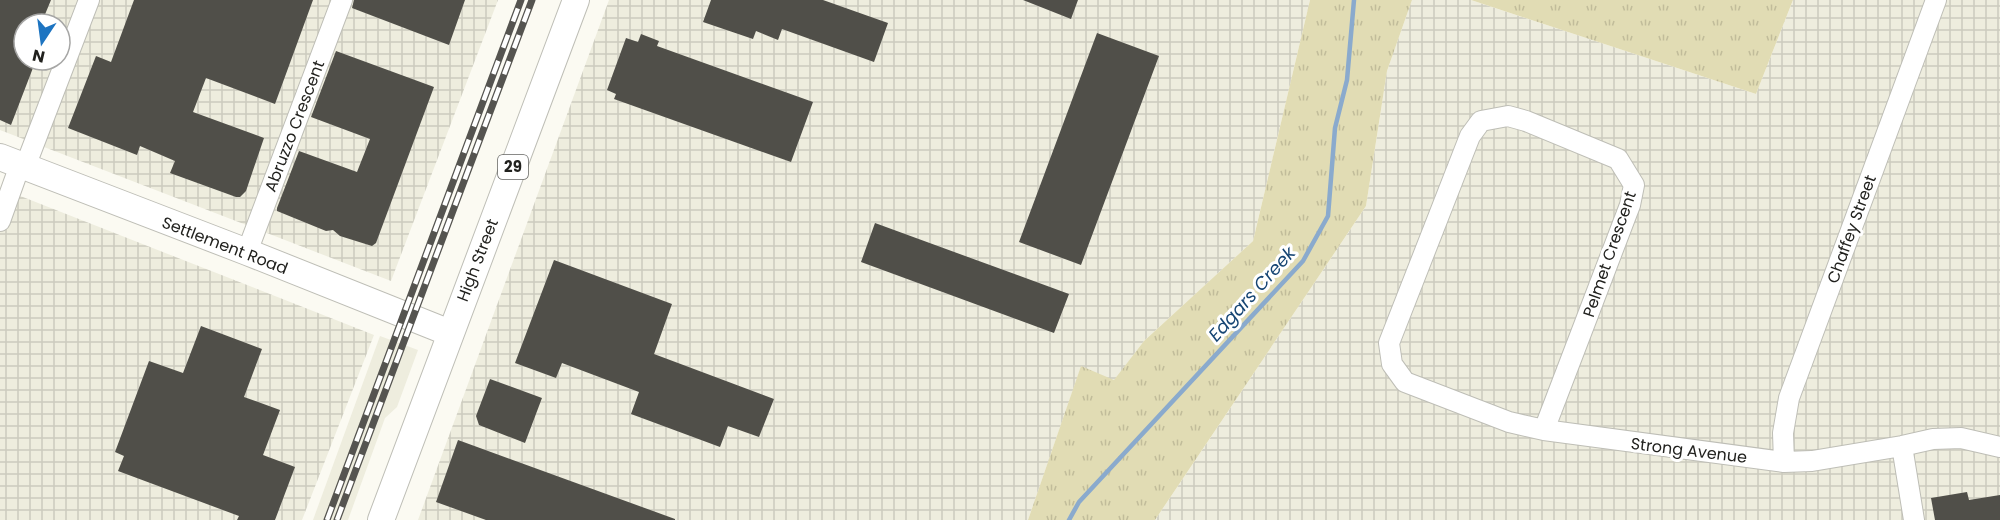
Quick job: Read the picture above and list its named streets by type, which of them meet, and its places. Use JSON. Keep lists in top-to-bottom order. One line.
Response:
{"streets":{"main road":["29","Settlement Road","High Street"],"street":["Abruzzo Crescent","Chaffey Street","Pelmet Crescent","Strong Avenue"]},"crossings":[["Abruzzo Crescent","Settlement Road"],["Chaffey Street","Strong Avenue"],["Settlement Road","High Street"],["Pelmet Crescent","Strong Avenue"]],"water":["Edgars Creek"],"north":"bottom"}
